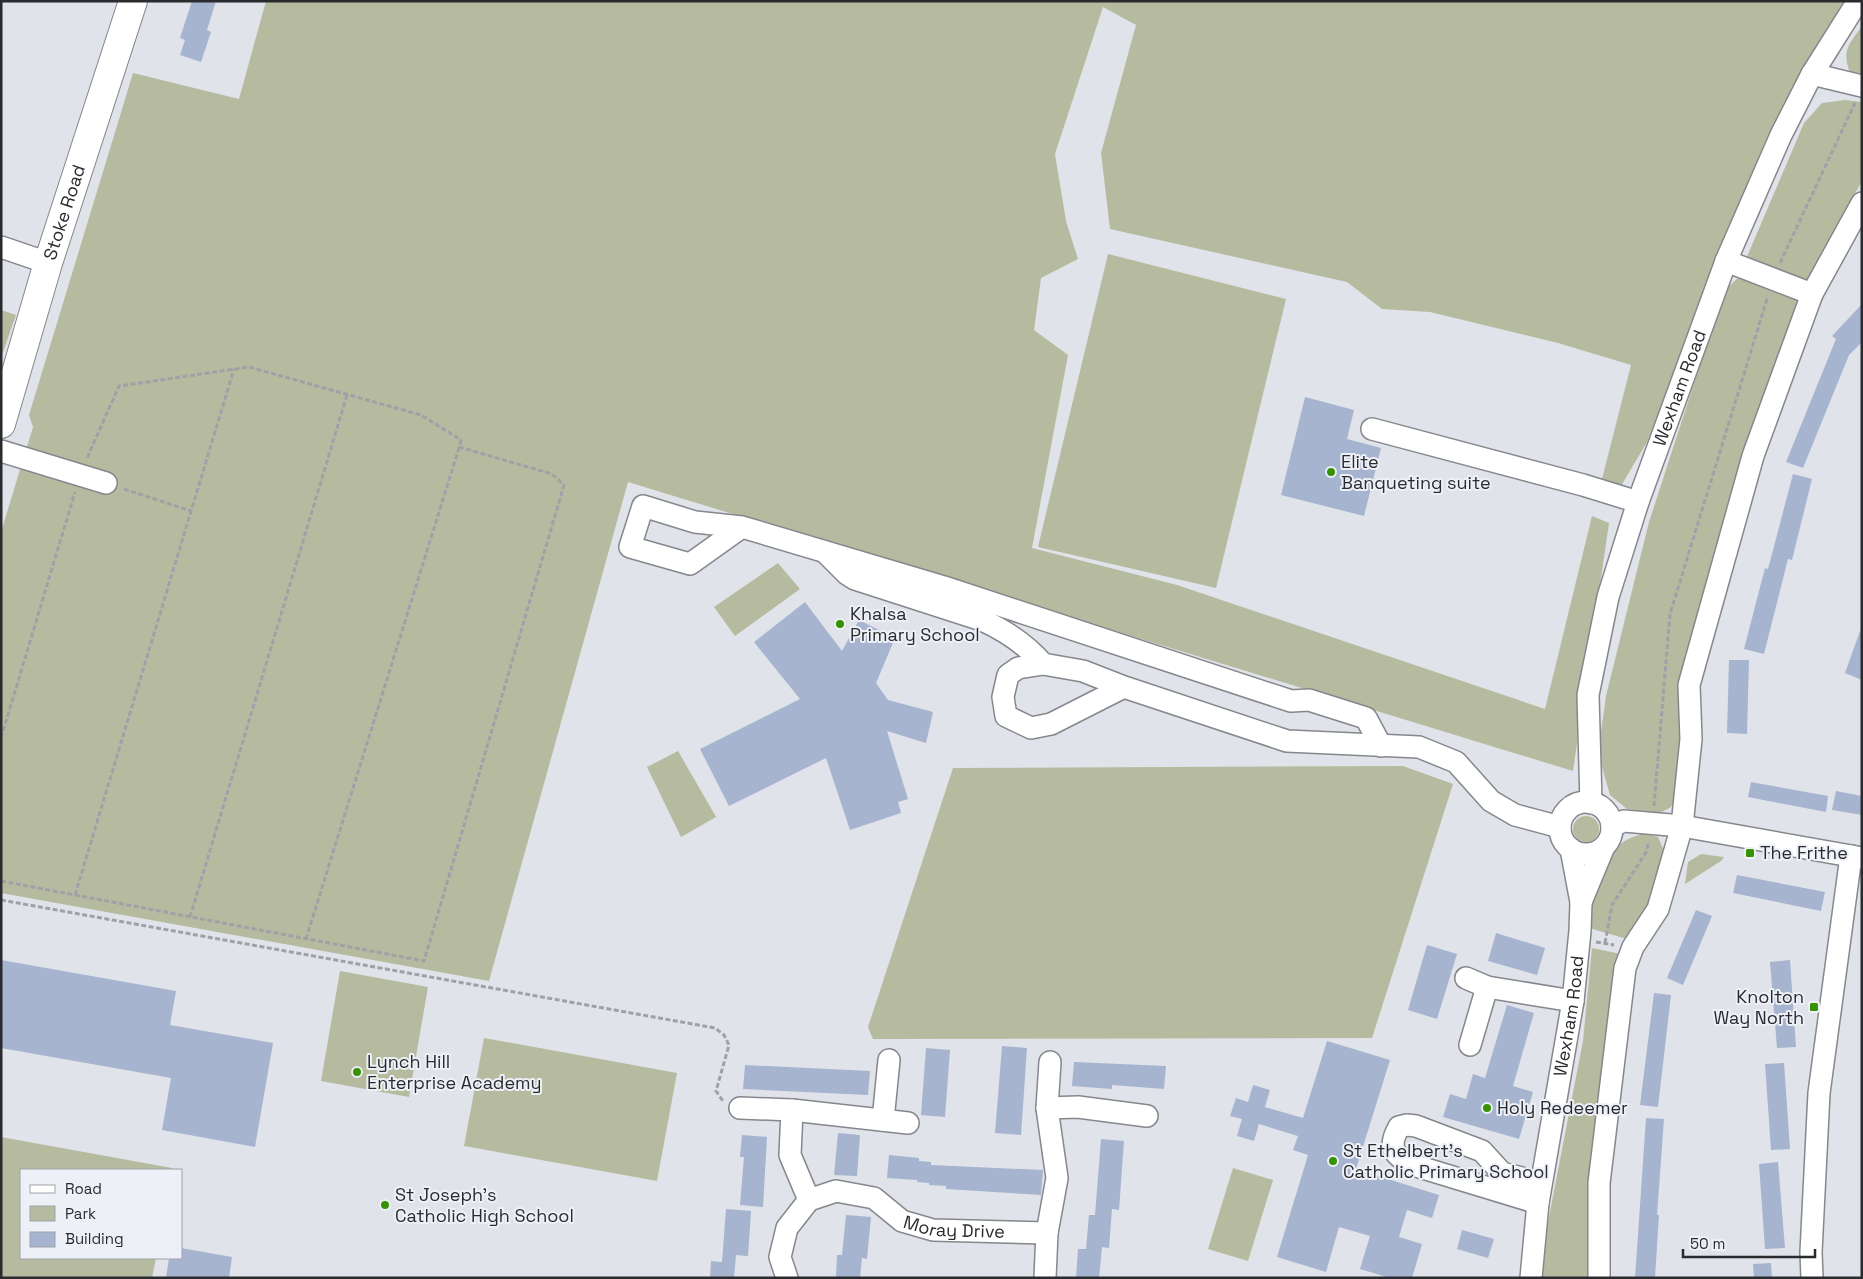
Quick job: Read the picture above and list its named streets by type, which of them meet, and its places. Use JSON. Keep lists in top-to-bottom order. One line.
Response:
{"streets":{"main road":["Stoke Road"],"street":["Wexham Road","Moray Drive"]},"places":{"other":["Elite Banqueting suite","Khalsa Primary School","Lynch Hill Enterprise Academy","Holy Redeemer","St Ethelbert's Catholic Primary School","St Joseph's Catholic High School"],"transit":["The Frithe","Knolton Way North"]},"legend":["Road","Park","Building"],"scale_bar":"50 m"}
